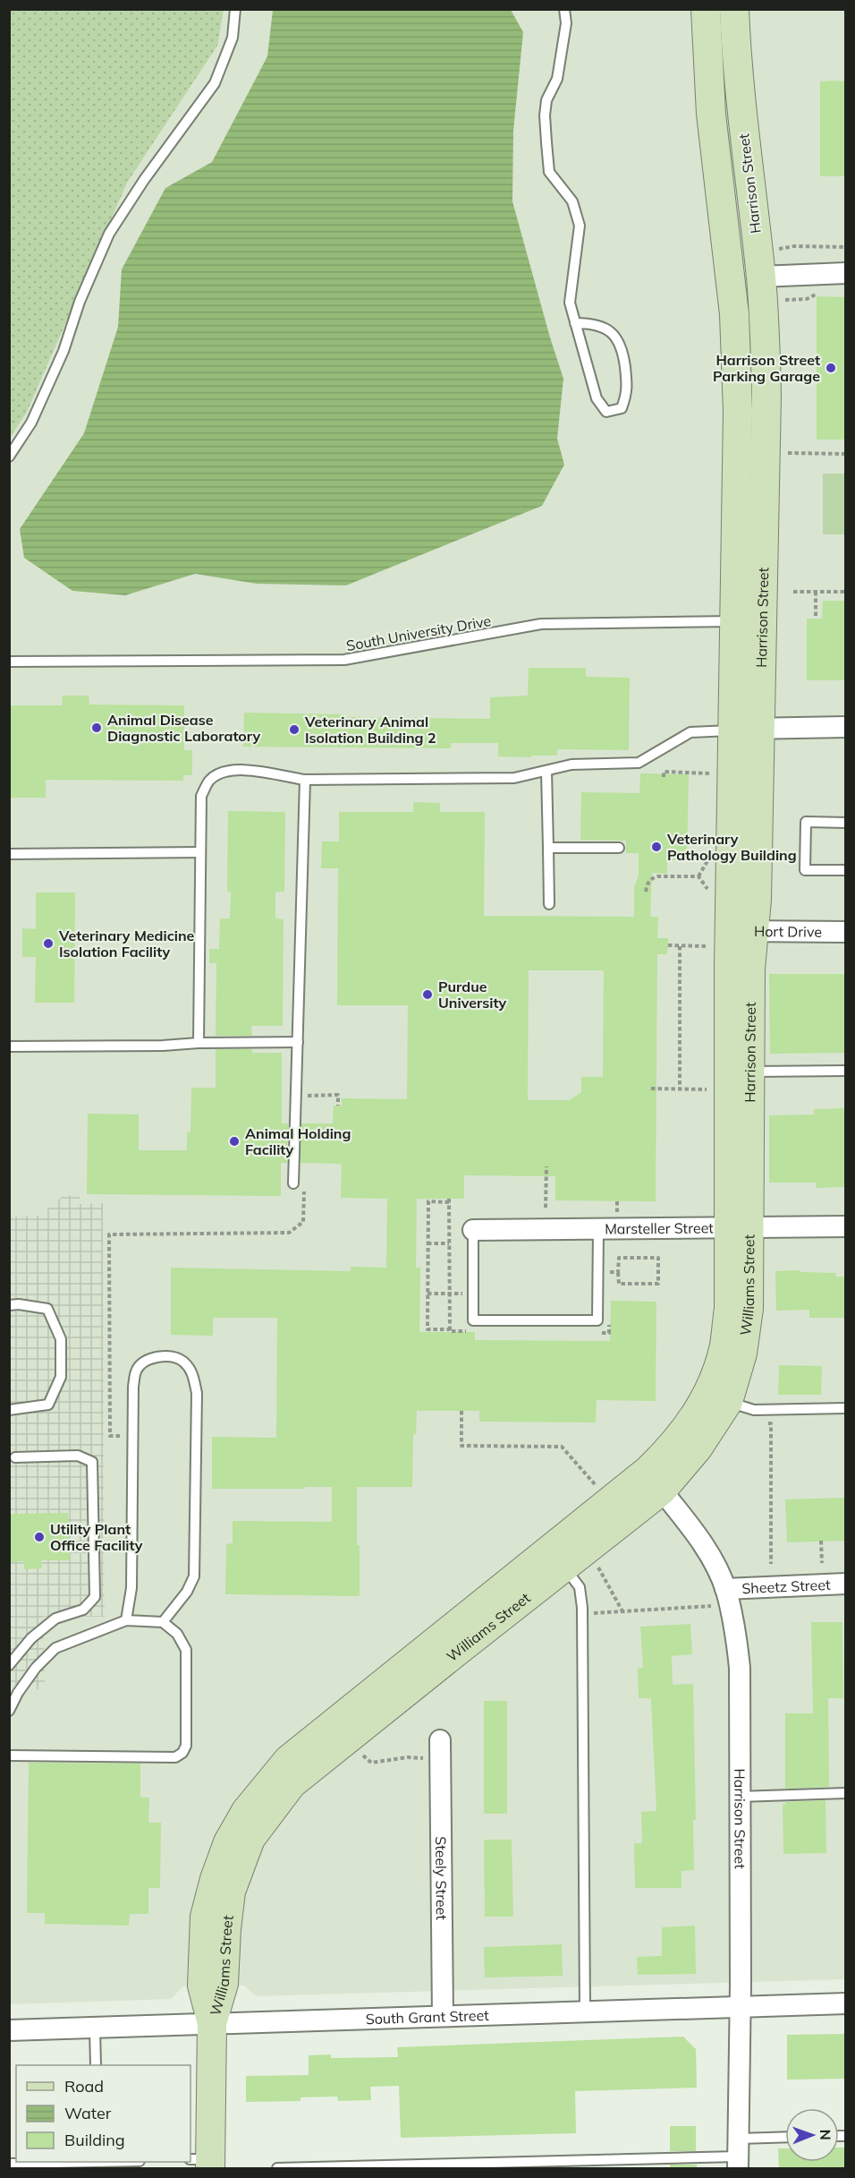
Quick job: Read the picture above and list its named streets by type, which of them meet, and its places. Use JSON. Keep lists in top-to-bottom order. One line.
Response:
{"streets":{"main road":["Harrison Street","Williams Street"],"street":["Hort Drive","Marsteller Street","Sheetz Street","Steely Street","South Grant Street"],"lane":["South University Drive"]},"crossings":[["Harrison Street","South University Drive"],["Harrison Street","Hort Drive"],["Harrison Street","Marsteller Street"],["Harrison Street","Williams Street"],["Harrison Street","Sheetz Street"],["Harrison Street","South Grant Street"],["Marsteller Street","Williams Street"],["Williams Street","South Grant Street"],["Steely Street","South Grant Street"]],"places":["Harrison Street Parking Garage","Animal Disease Diagnostic Laboratory","Veterinary Animal Isolation Building 2","Veterinary Pathology Building","Veterinary Medicine Isolation Facility","Purdue University","Animal Holding Facility","Utility Plant Office Facility"],"legend":["Road","Water","Building"],"north":"right"}
